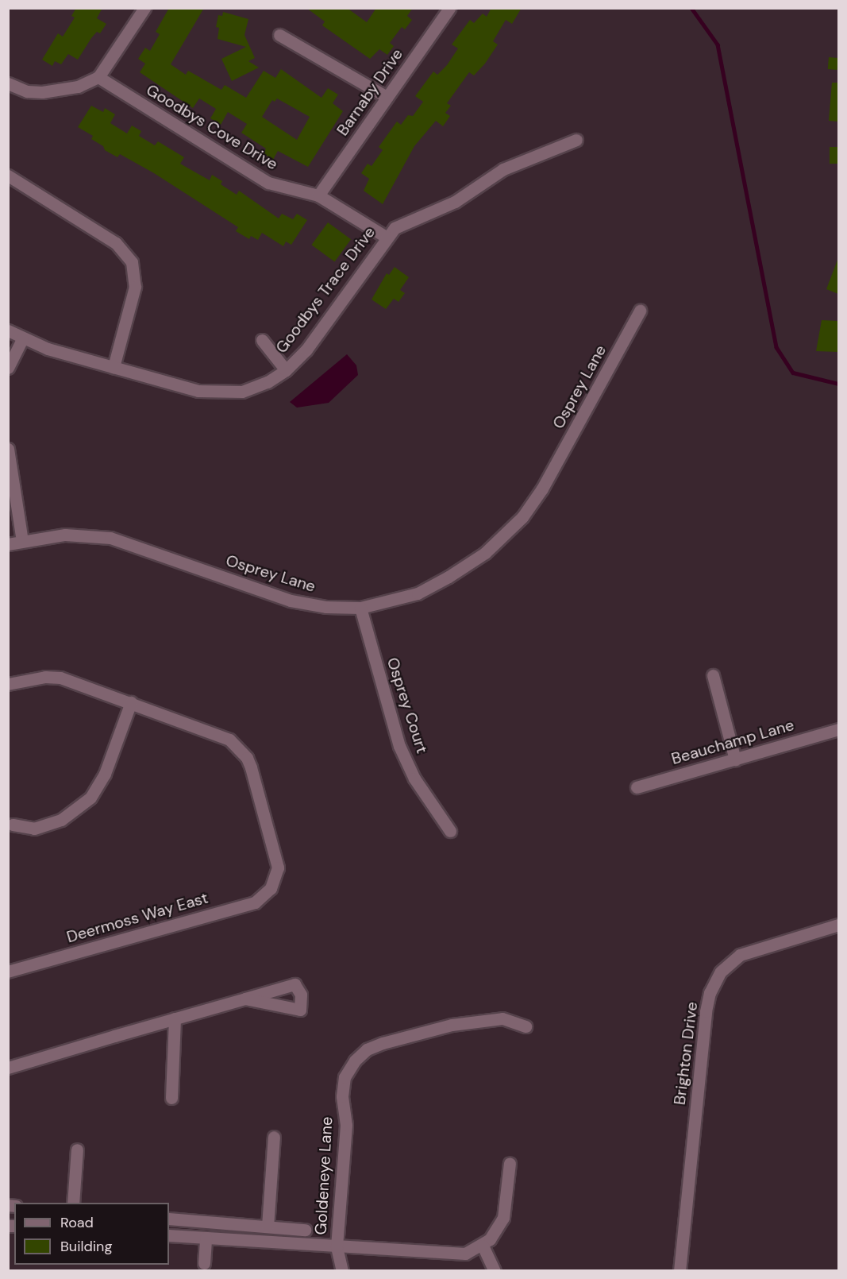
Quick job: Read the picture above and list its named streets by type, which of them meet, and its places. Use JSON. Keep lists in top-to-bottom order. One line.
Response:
{"streets":{"street":["Barnaby Drive","Goodbys Cove Drive","Goodbys Trace Drive","Osprey Lane","Osprey Court","Beauchamp Lane","Deermoss Way East","Brighton Drive","Goldeneye Lane"]},"crossings":[["Barnaby Drive","Goodbys Cove Drive"],["Goodbys Cove Drive","Goodbys Trace Drive"],["Osprey Lane","Osprey Court"]],"legend":["Road","Building"]}
